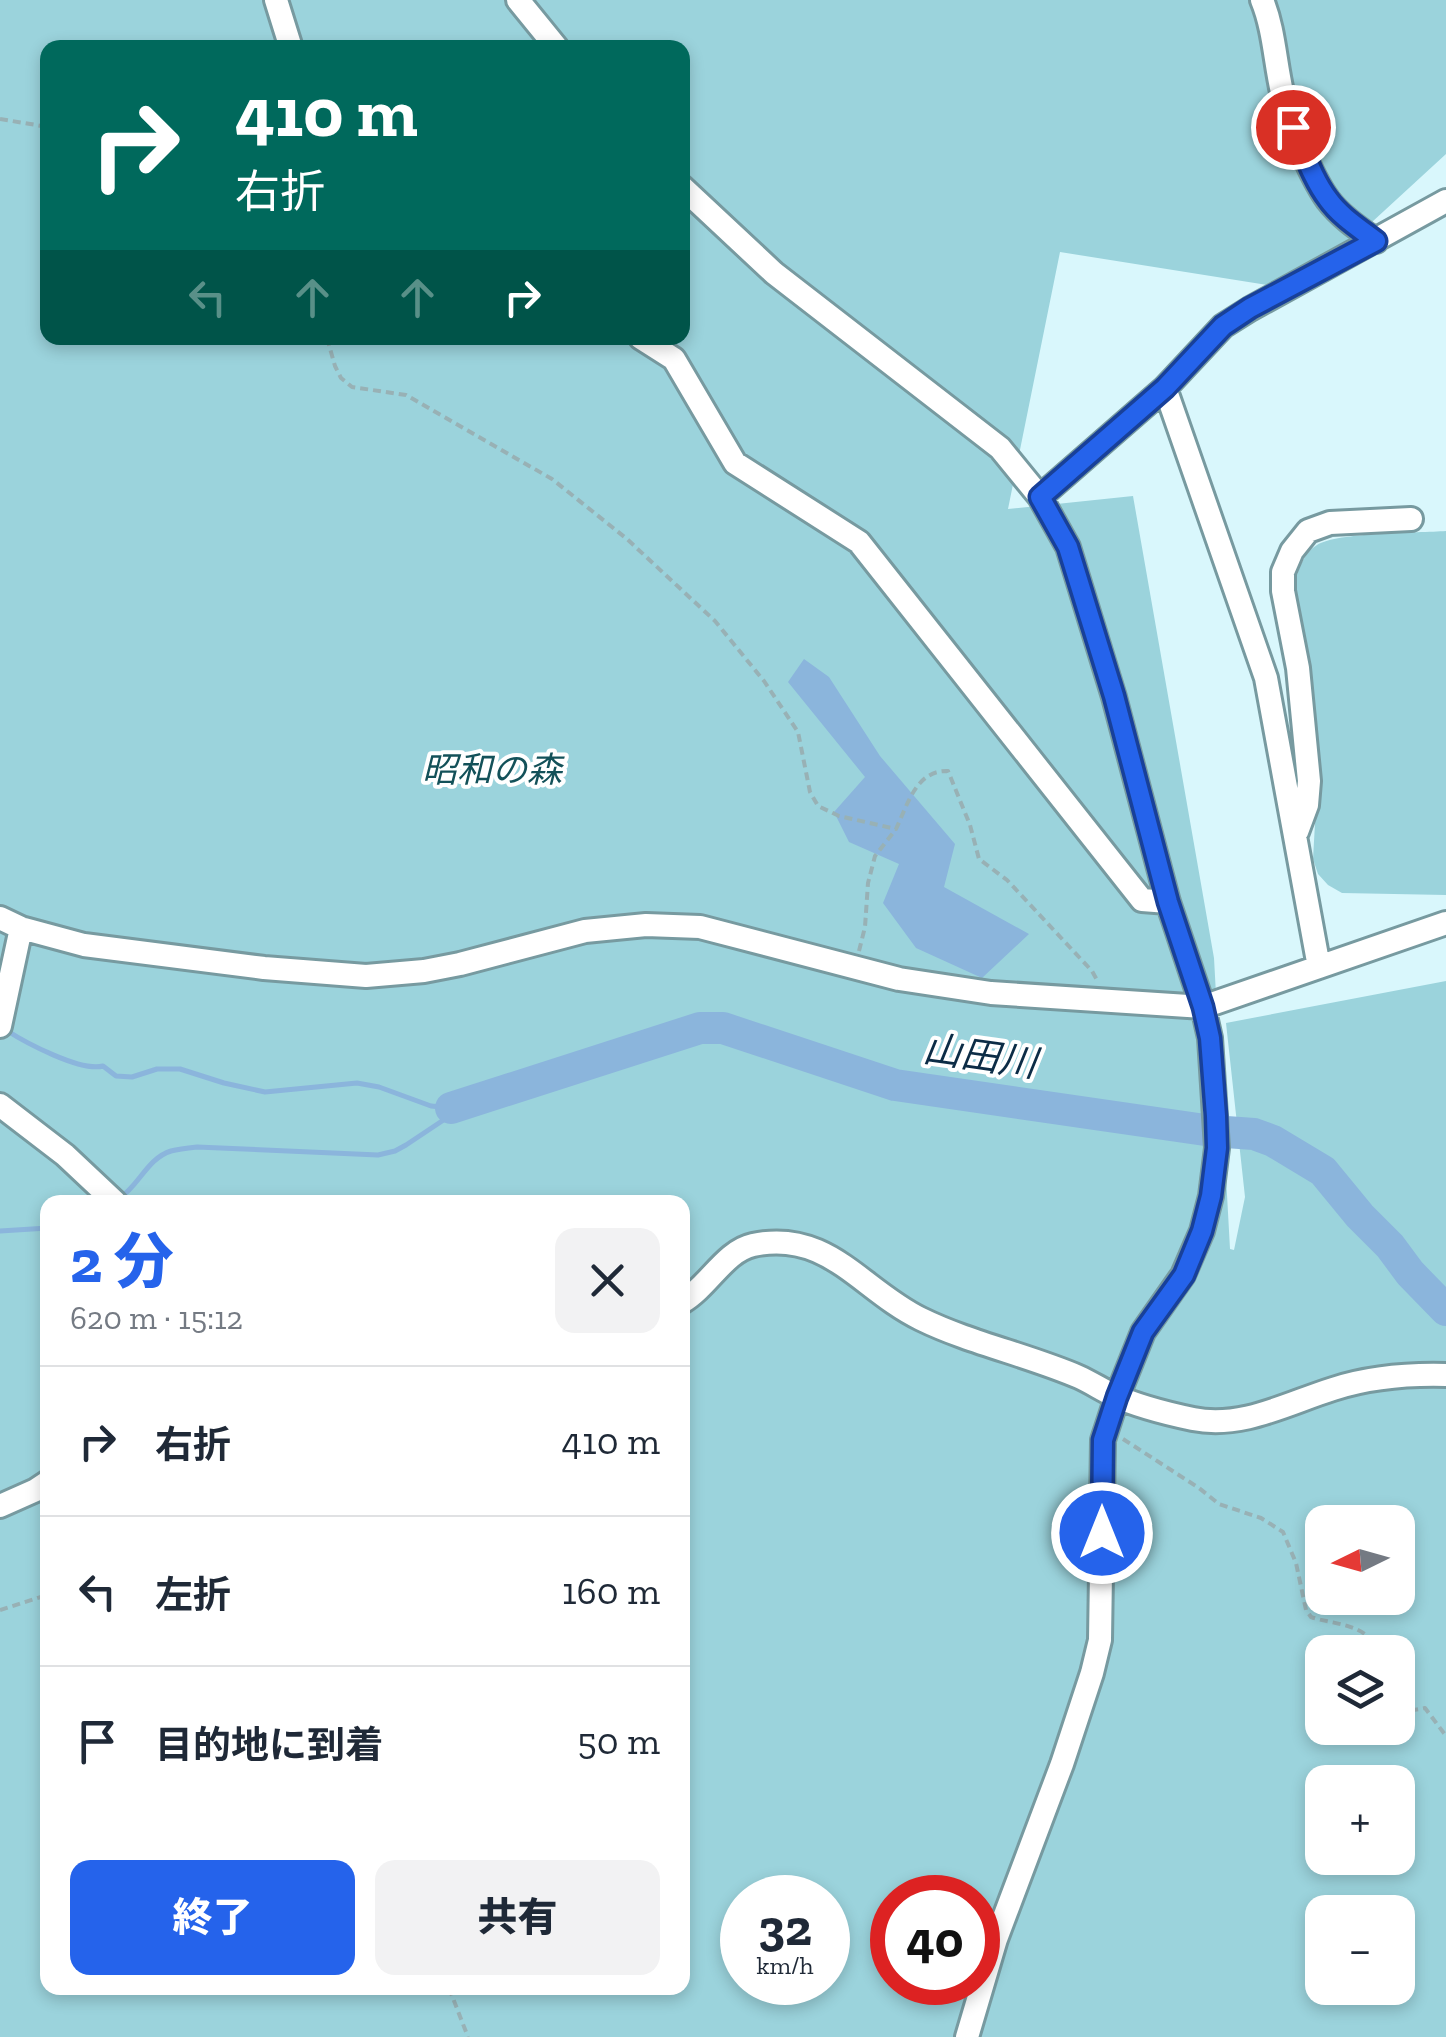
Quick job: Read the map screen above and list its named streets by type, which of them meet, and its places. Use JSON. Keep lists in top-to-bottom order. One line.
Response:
{"water":["山田川"],"parks":["昭和の森"],"north":"left","page":{"turn":["410 m","右折"],"heading":["2 分","620 m · 15:12"],"list":[{"name":"右折","value":"410 m"},{"name":"左折","value":"160 m"},{"name":"目的地に到着","value":"50 m"}],"map_buttons":["+","−"],"buttons":["終了","共有"],"speed":"32 km/h","limit":"40"}}
